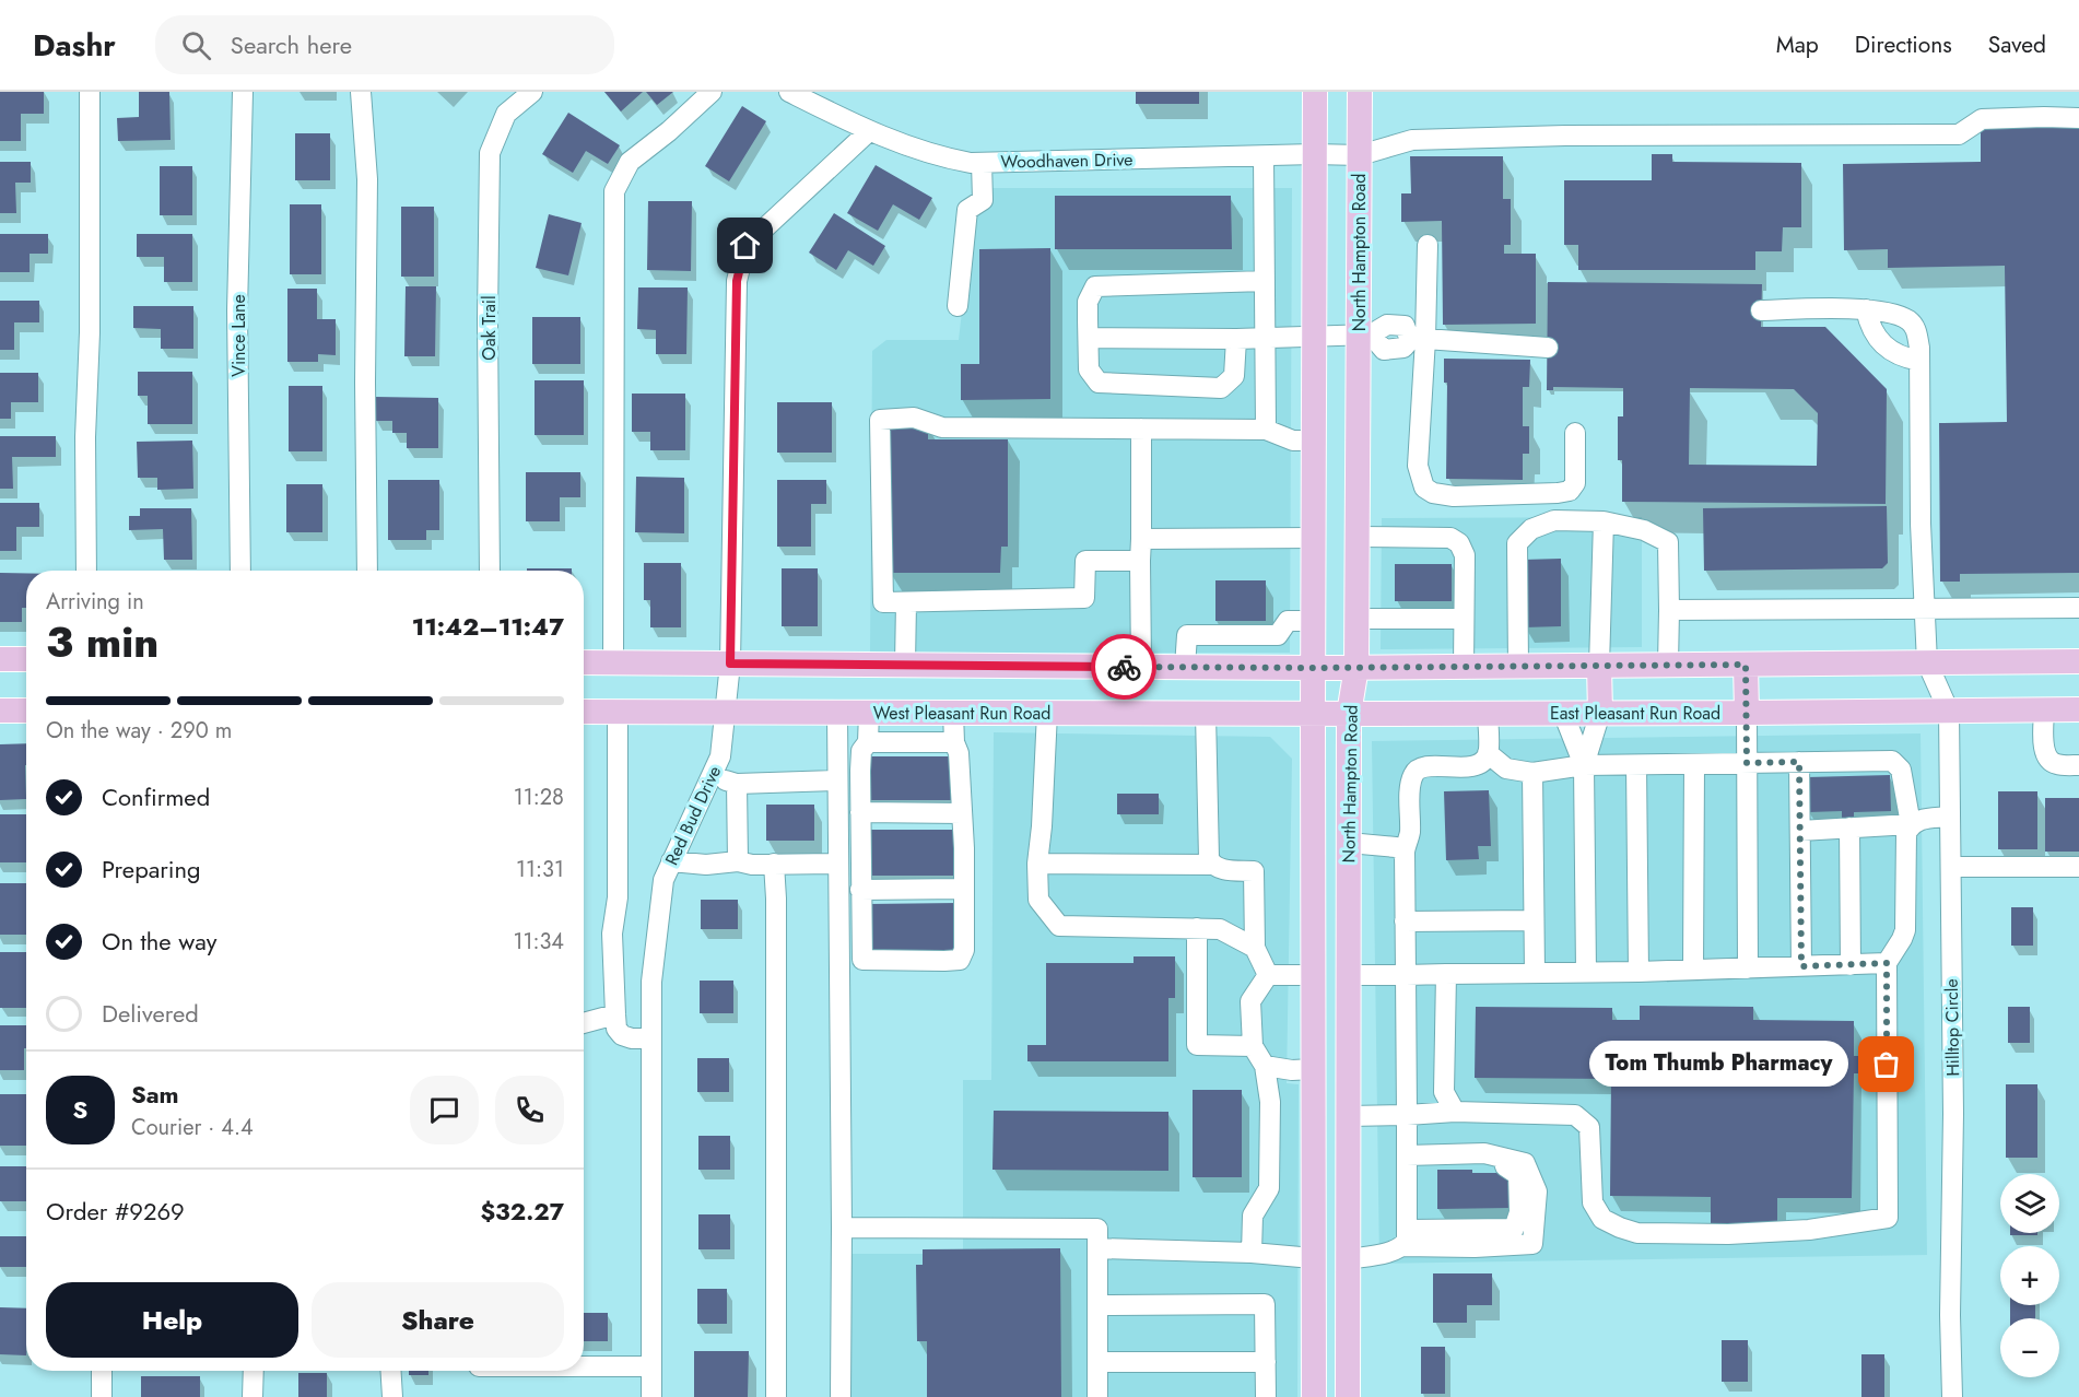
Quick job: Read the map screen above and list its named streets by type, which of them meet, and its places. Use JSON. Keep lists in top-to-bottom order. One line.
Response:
{"streets":{"main road":["North Hampton Road","West Pleasant Run Road","East Pleasant Run Road"],"street":["Woodhaven Drive","Oak Trail","Vince Lane","Red Bud Drive","Hilltop Circle"]},"crossings":[["Woodhaven Drive","North Hampton Road"],["Woodhaven Drive","Red Bud Drive"],["North Hampton Road","West Pleasant Run Road"],["North Hampton Road","East Pleasant Run Road"],["West Pleasant Run Road","East Pleasant Run Road"],["West Pleasant Run Road","Red Bud Drive"],["East Pleasant Run Road","Hilltop Circle"]],"places":["Tom Thumb Pharmacy"],"page":{"header":"Dashr","search":"Search here","nav":["Map","Directions","Saved"],"heading":["3 min","Arriving in","11:42–11:47"],"panel":["Sam","Courier · 4.4","Order #9269","$32.27"],"bar":"On the way · 290 m","list":[["Confirmed","11:28"],["Preparing","11:31"],["On the way","11:34"],"Delivered"],"bubble":"Tom Thumb Pharmacy","round":"S","map_buttons":["+","−"],"buttons":["Help","Share"]}}
